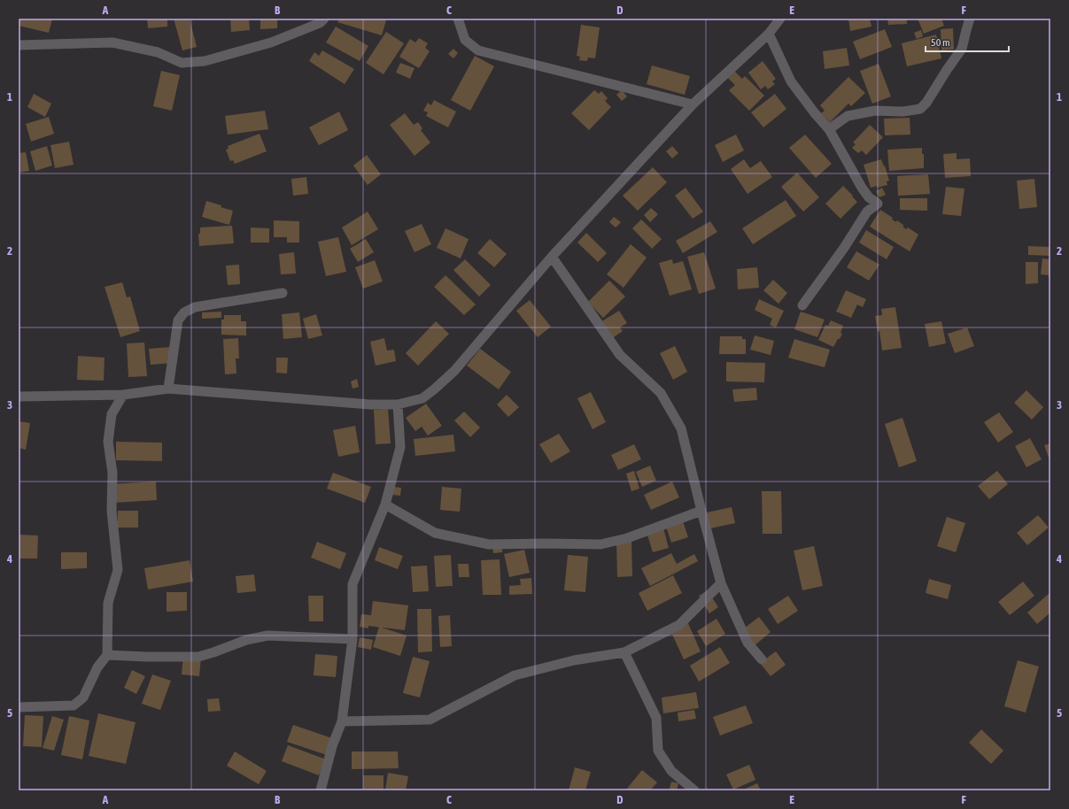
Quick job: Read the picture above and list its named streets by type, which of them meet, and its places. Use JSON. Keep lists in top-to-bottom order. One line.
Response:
{"scale_bar":"50 m","grid":{"columns":["A","B","C","D","E","F"],"rows":["1","2","3","4","5"]}}
